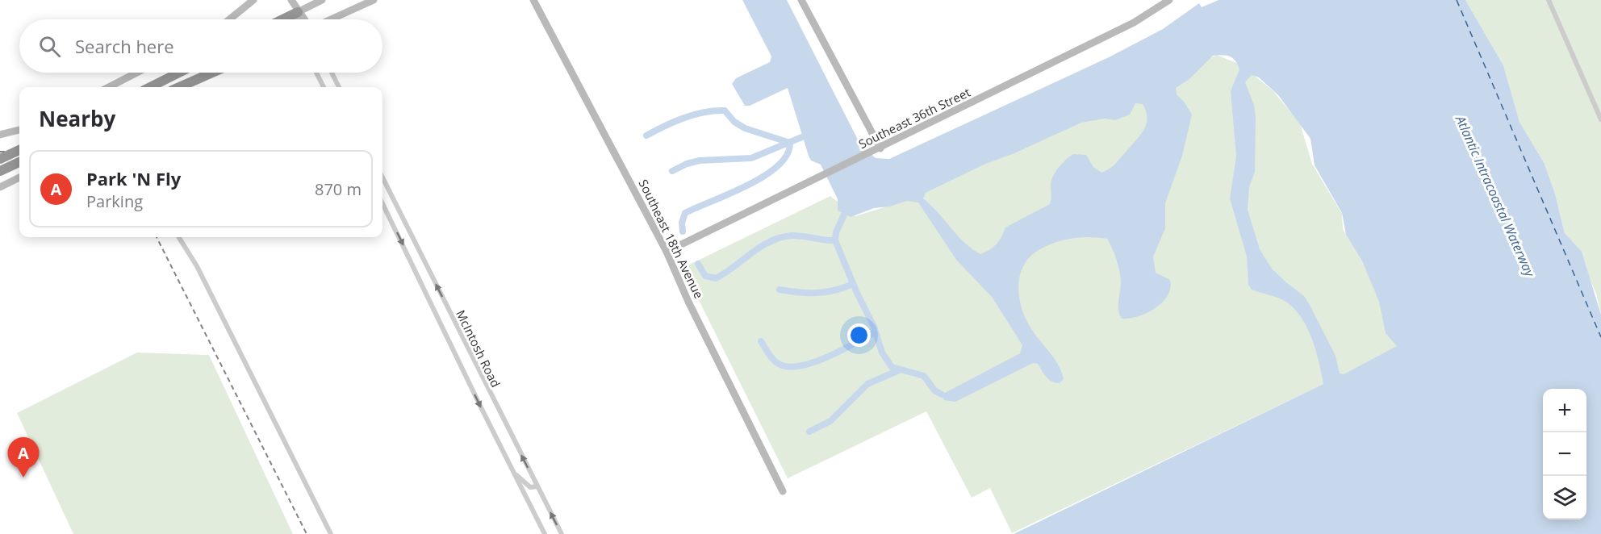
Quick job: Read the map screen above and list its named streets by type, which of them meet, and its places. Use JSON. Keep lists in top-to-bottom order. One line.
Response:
{"streets":{"street":["Southeast 36th Street","Southeast 18th Avenue","McIntosh Road"]},"crossings":[["Southeast 36th Street","Southeast 18th Avenue"]],"water":["Atlantic Intracoastal Waterway"],"page":{"search":"Search here","heading":"Nearby","list":[{"mark":"A","name":"Park 'N Fly","note":"Parking","value":"870 m"}],"map_buttons":["+","−"],"pins":"A"}}
